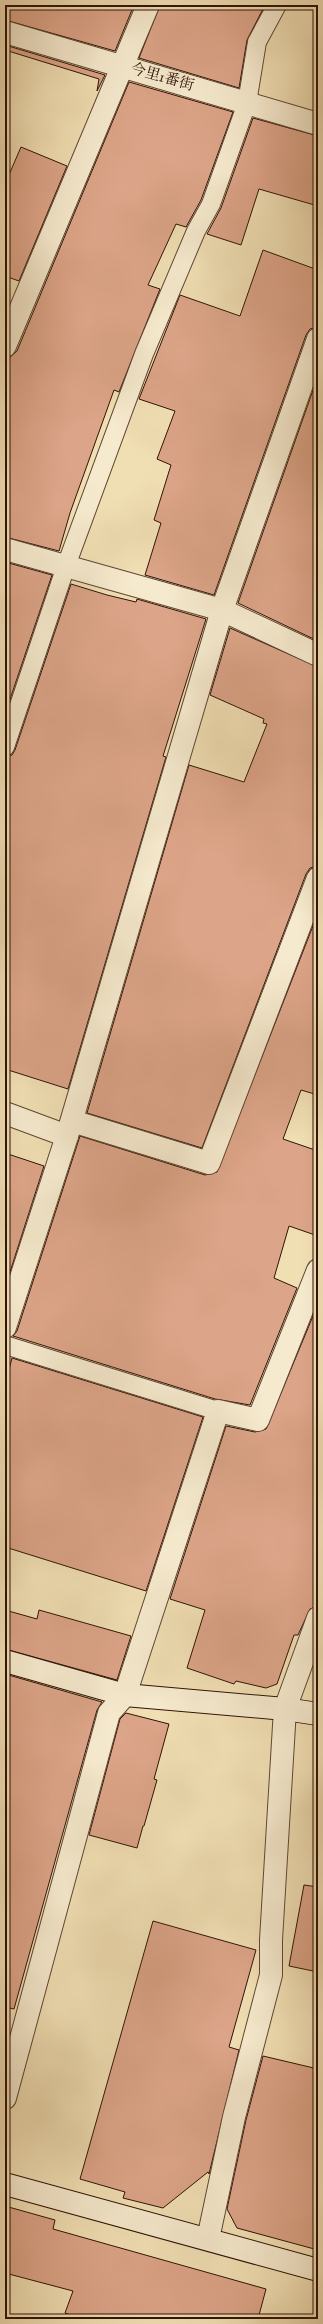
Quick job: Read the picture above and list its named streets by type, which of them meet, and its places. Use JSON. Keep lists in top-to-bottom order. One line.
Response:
{"streets":{"street":["今里1番街"]}}
